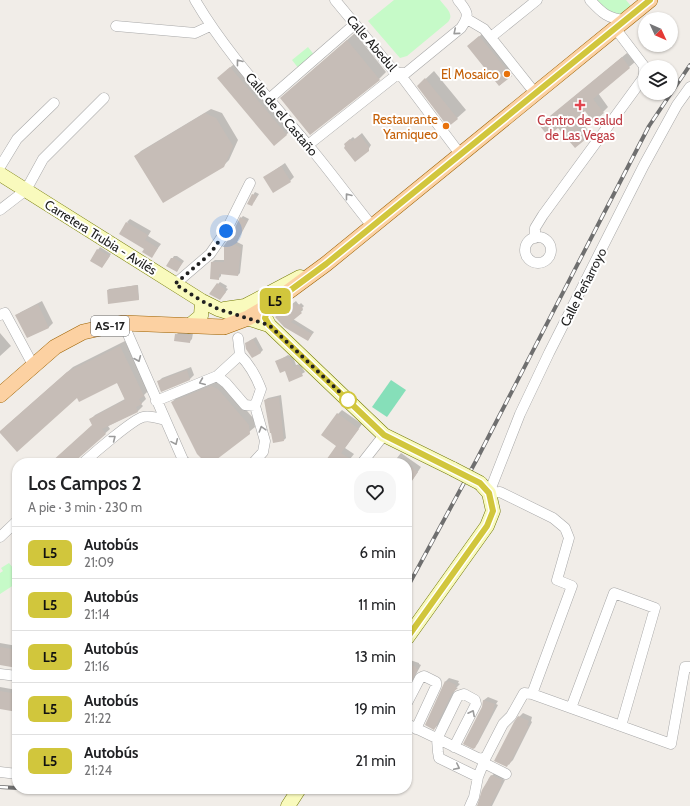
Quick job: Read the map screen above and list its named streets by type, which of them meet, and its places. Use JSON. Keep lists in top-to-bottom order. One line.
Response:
{"streets":{"main road":["AS-17"],"street":["Calle Abedul","Calle de el Castaño","Carretera Trubia - Avilés","Calle Peñarroyo"]},"crossings":[["Calle de el Castaño","AS-17"],["Carretera Trubia - Avilés","AS-17"]],"one_way":["Calle Abedul","Calle de el Castaño"],"places":{"other":["El Mosaico","Restaurante Yamiqueo"],"health":["Centro de salud de Las Vegas"]},"lines":["bus line L5"],"north":"bottom right","page":{"on_map":"L5","heading":["Los Campos 2","A pie · 3 min · 230 m"],"list":[{"mark":"L5","name":"Autobús","note":"21:09","value":"6 min"},{"mark":"L5","name":"Autobús","note":"21:14","value":"11 min"},{"mark":"L5","name":"Autobús","note":"21:16","value":"13 min"},{"mark":"L5","name":"Autobús","note":"21:22","value":"19 min"},{"mark":"L5","name":"Autobús","note":"21:24","value":"21 min"}]}}
